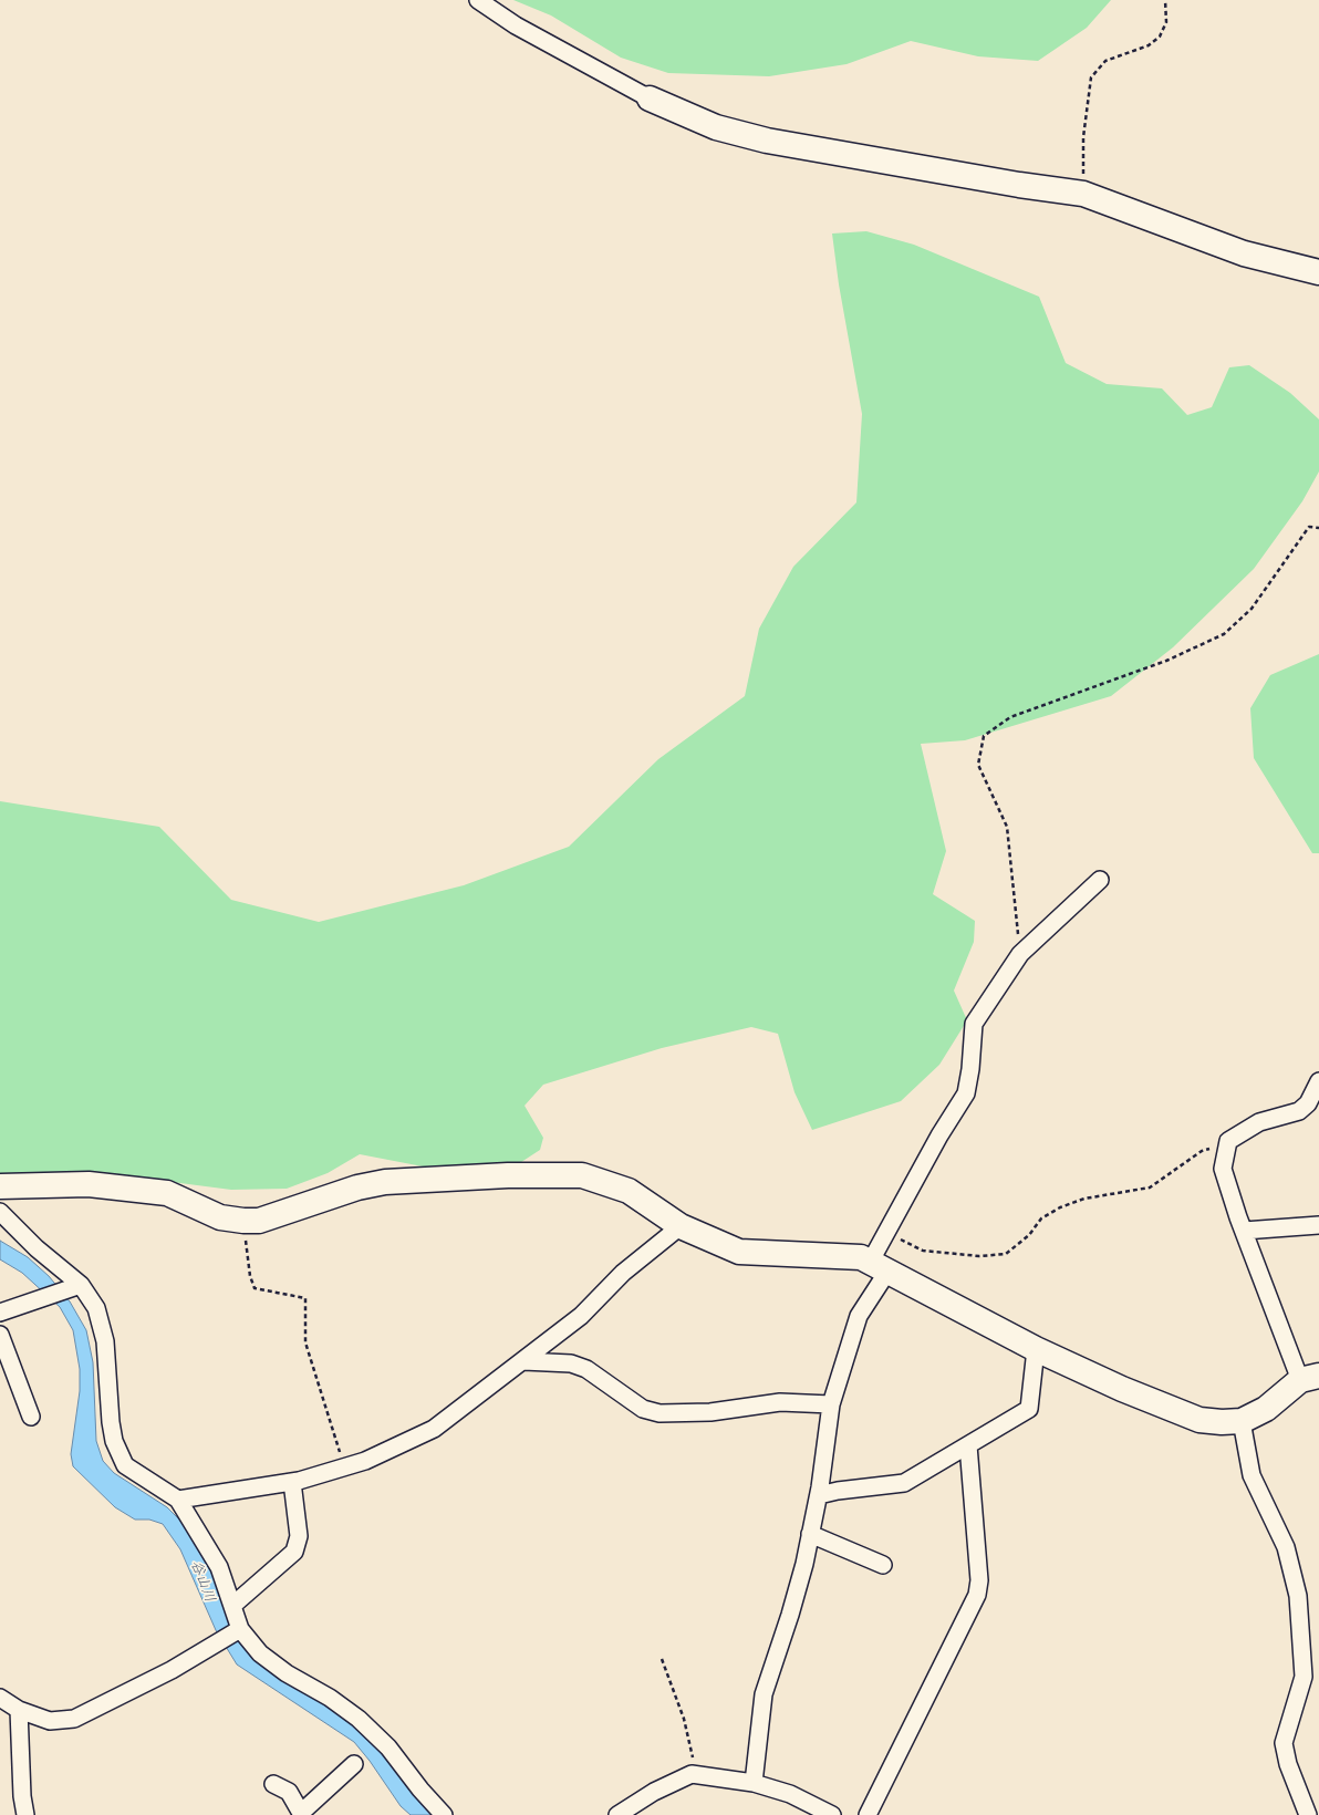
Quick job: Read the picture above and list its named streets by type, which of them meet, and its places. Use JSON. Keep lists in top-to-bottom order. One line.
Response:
{"water":["谷山川"]}
